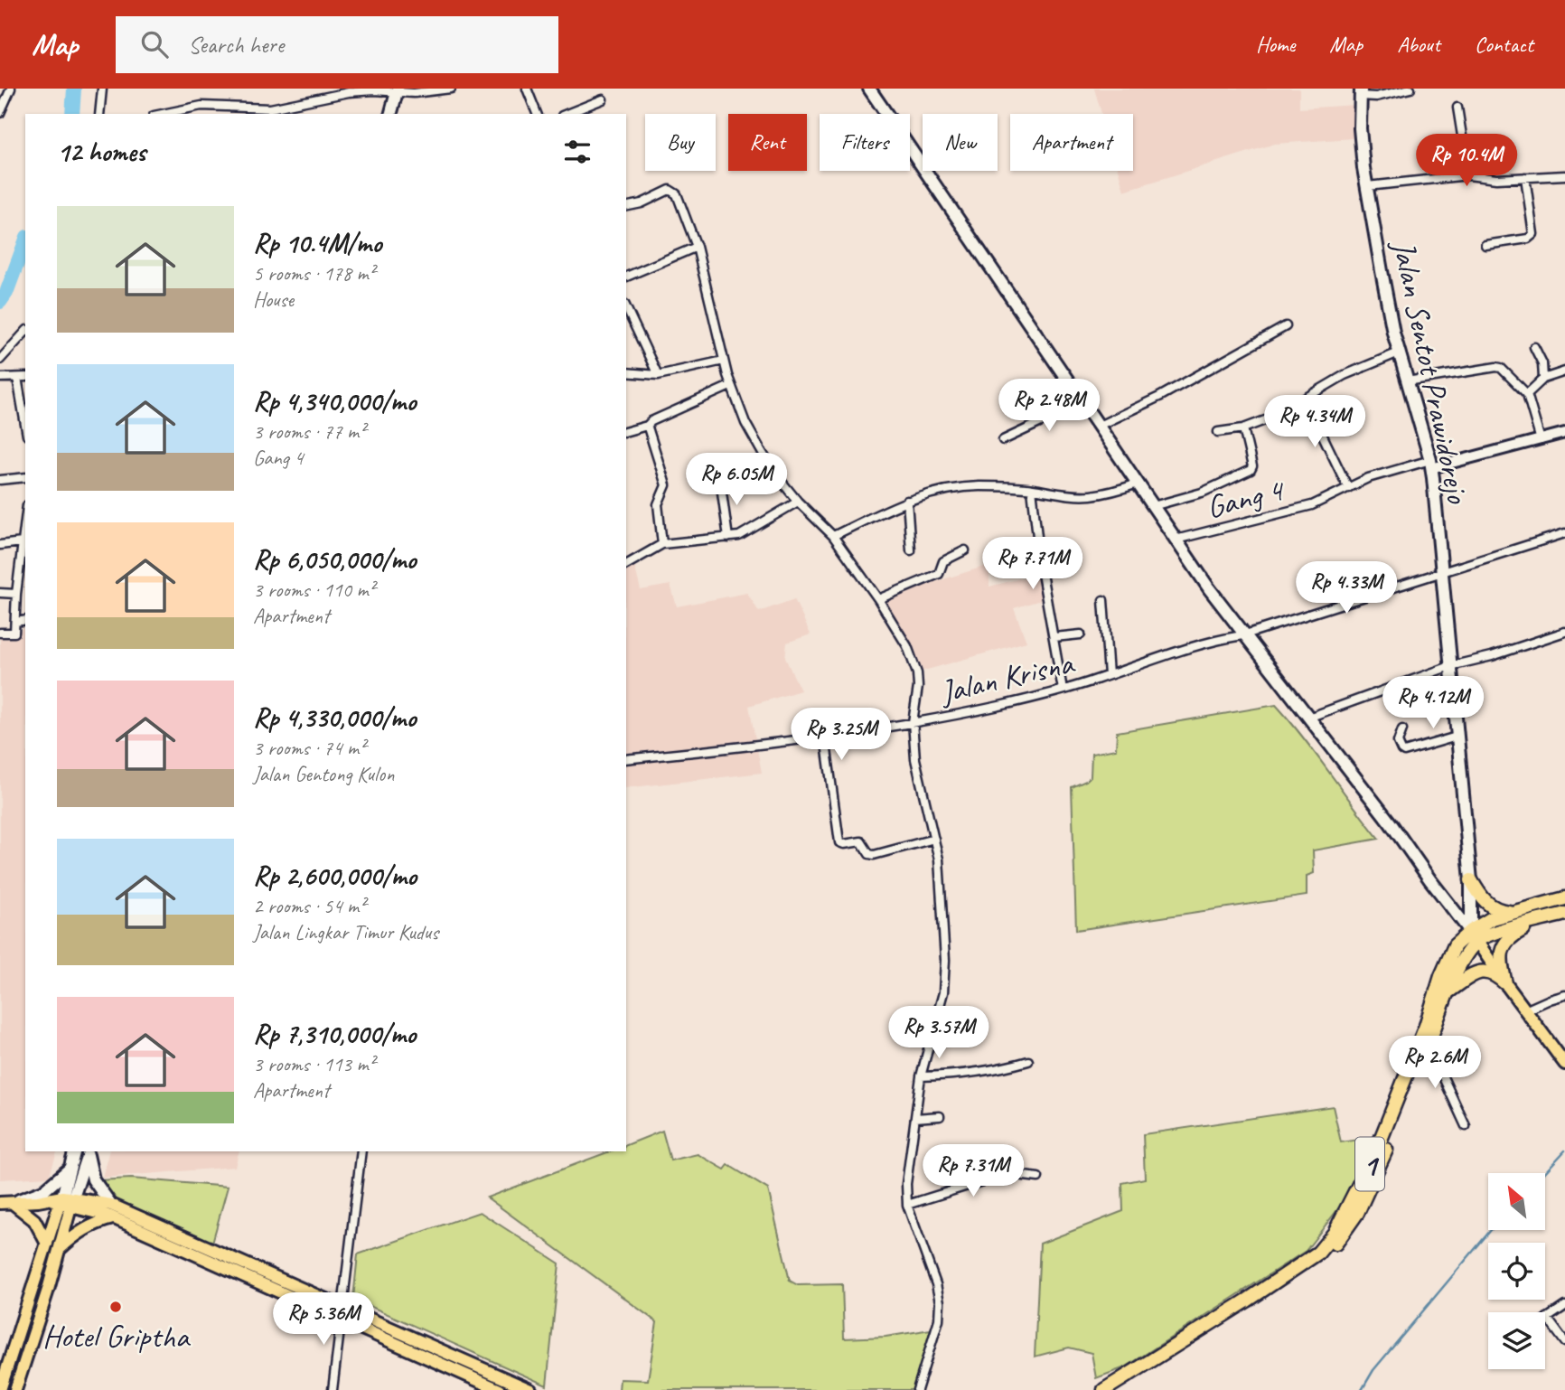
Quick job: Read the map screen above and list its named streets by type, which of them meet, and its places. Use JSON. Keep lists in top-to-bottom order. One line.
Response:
{"streets":{"highway":["1"],"main road":["Jalan Sentot Prawidorejo"],"street":["Gang 4","Jalan Krisna"]},"crossings":[["Jalan Sentot Prawidorejo","Gang 4"],["Jalan Sentot Prawidorejo","Jalan Krisna"],["Jalan Sentot Prawidorejo","1"]],"places":["Hotel Griptha"],"north":"top left","page":{"header":"Map","search":"Search here","nav":["Home","Map","About","Contact"],"chip":["Buy","Rent","Filters","New","Apartment"],"heading":"12 homes","price":["Rp 10.4M","Rp 2.48M","Rp 4.34M","Rp 6.05M","Rp 7.71M","Rp 4.33M","Rp 4.12M","Rp 3.25M","Rp 3.57M","Rp 2.6M","Rp 7.31M","Rp 5.36M"],"list":[{"name":"Rp 10.4M/mo","note":"5 rooms · 178 m² · House"},{"name":"Rp 4,340,000/mo","note":"3 rooms · 77 m² · Gang 4"},{"name":"Rp 6,050,000/mo","note":"3 rooms · 110 m² · Apartment"},{"name":"Rp 4,330,000/mo","note":"3 rooms · 74 m² · Jalan Gentong Kulon"},{"name":"Rp 2,600,000/mo","note":"2 rooms · 54 m² · Jalan Lingkar Timur Kudus"},{"name":"Rp 7,310,000/mo","note":"3 rooms · 113 m² · Apartment"}]}}
